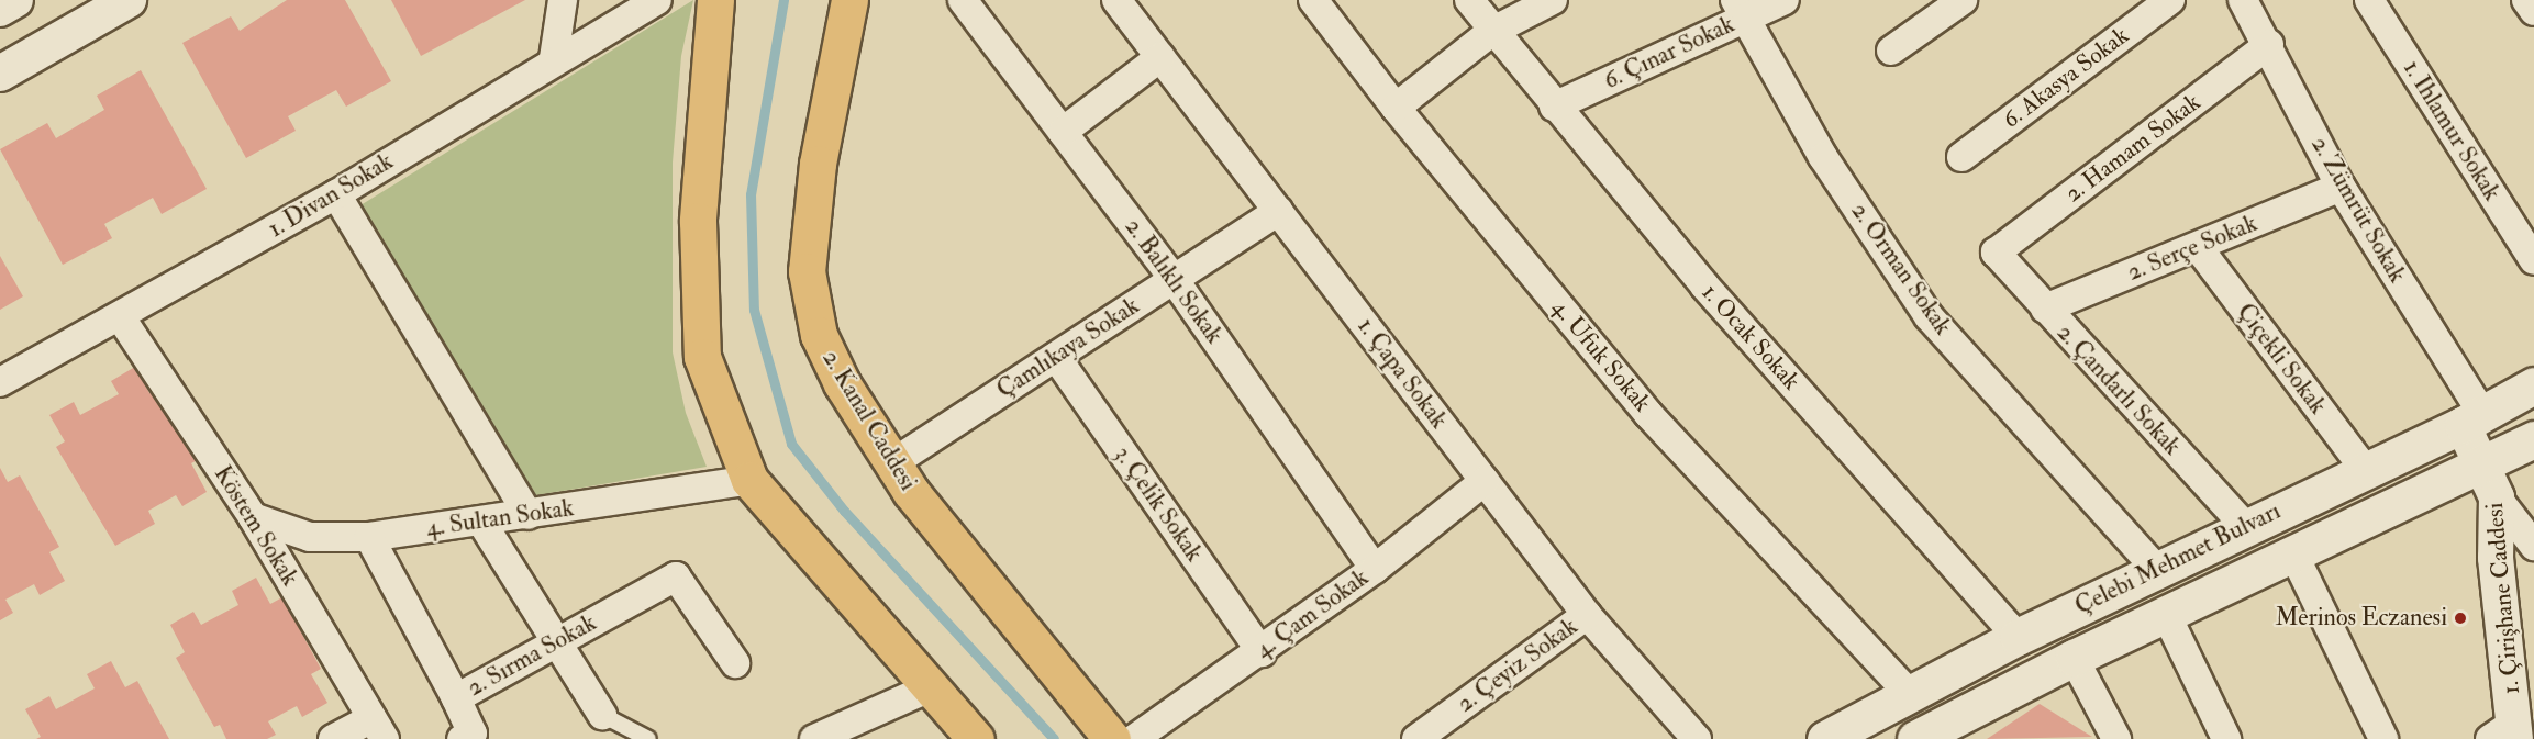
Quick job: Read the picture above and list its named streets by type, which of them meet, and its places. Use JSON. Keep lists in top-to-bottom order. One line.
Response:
{"streets":{"main road":["2. Kanal Caddesi","Çelebi Mehmet Bulvarı"],"street":["6. Çınar Sokak","6. Akasya Sokak","1. Ihlamur Sokak","2. Hamam Sokak","1. Divan Sokak","2. Zümrüt Sokak","2. Serçe Sokak","2. Orman Sokak","2. Balıklı Sokak","1. Ocak Sokak","Çamlıkaya Sokak","4. Ufuk Sokak","Çiçekli Sokak","1. Çapa Sokak","2. Çandarlı Sokak","3. Çelik Sokak","4. Sultan Sokak","Köstem Sokak","1. Çirişhane Caddesi","4. Çam Sokak","2. Sırma Sokak","2. Çeyiz Sokak"]},"crossings":[["6. Çınar Sokak","2. Orman Sokak"],["6. Çınar Sokak","1. Ocak Sokak"],["2. Hamam Sokak","2. Zümrüt Sokak"],["2. Hamam Sokak","2. Çandarlı Sokak"],["1. Divan Sokak","Köstem Sokak"],["2. Zümrüt Sokak","2. Serçe Sokak"],["2. Zümrüt Sokak","Çelebi Mehmet Bulvarı"],["2. Zümrüt Sokak","1. Çirişhane Caddesi"],["2. Serçe Sokak","Çiçekli Sokak"],["2. Serçe Sokak","2. Çandarlı Sokak"],["2. Orman Sokak","Çelebi Mehmet Bulvarı"],["2. Balıklı Sokak","Çamlıkaya Sokak"],["2. Balıklı Sokak","4. Çam Sokak"],["1. Ocak Sokak","Çelebi Mehmet Bulvarı"],["Çamlıkaya Sokak","1. Çapa Sokak"],["Çamlıkaya Sokak","2. Kanal Caddesi"],["Çamlıkaya Sokak","3. Çelik Sokak"],["4. Ufuk Sokak","Çelebi Mehmet Bulvarı"],["Çiçekli Sokak","Çelebi Mehmet Bulvarı"],["1. Çapa Sokak","4. Çam Sokak"],["1. Çapa Sokak","2. Çeyiz Sokak"],["2. Çandarlı Sokak","Çelebi Mehmet Bulvarı"],["3. Çelik Sokak","4. Çam Sokak"],["4. Sultan Sokak","Köstem Sokak"],["4. Sultan Sokak","2. Sırma Sokak"],["Çelebi Mehmet Bulvarı","1. Çirişhane Caddesi"]],"places":["Merinos Eczanesi"]}
